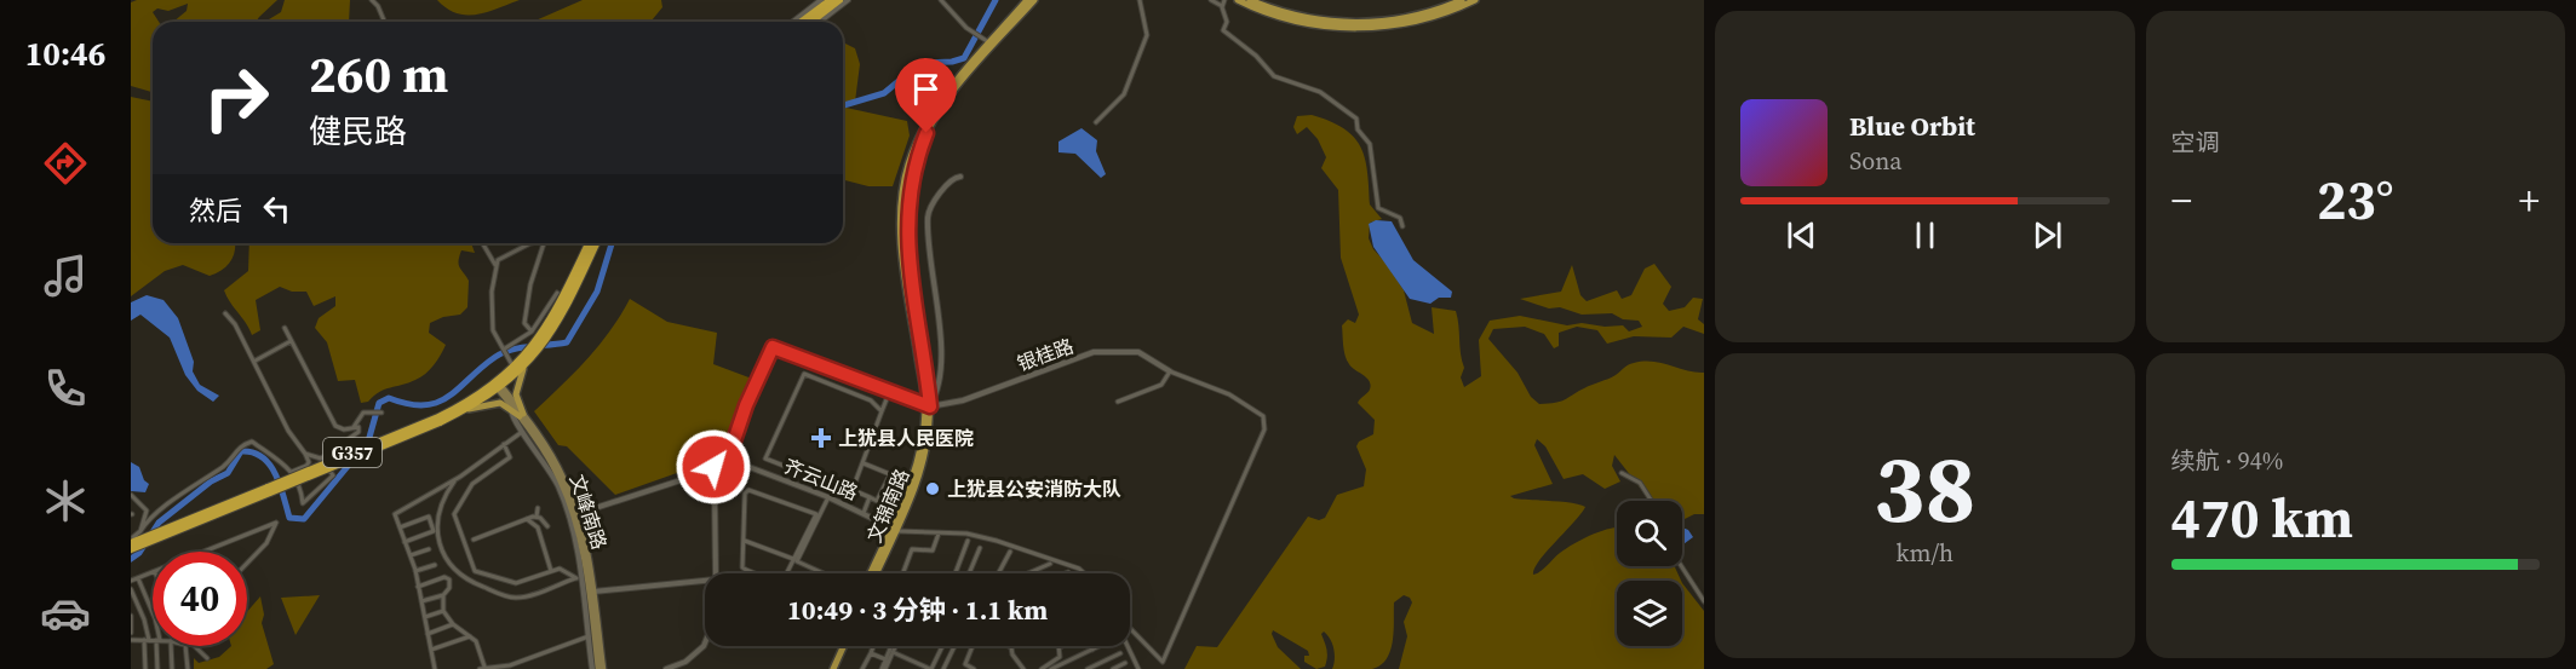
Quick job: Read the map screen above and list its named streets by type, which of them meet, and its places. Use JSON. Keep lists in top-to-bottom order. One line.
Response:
{"streets":{"highway":["G357"],"main road":["文锦南路","文峰南路"],"street":["银桂路","齐云山路"]},"crossings":[["银桂路","文锦南路"],["G357","文峰南路"],["齐云山路","文锦南路"]],"places":{"health":["上犹县人民医院"],"other":["上犹县公安消防大队"]},"page":{"tabs":"10:46","tile":["空调",["38","km/h"],["续航 · 94%","470 km"]],"turn":["260 m","健民路"],"song":["Blue Orbit","Sona"],"heat":["−","23°","+"],"then":"然后","limit":"40","trip":"10:49 · 3 分钟 · 1.1 km"}}
